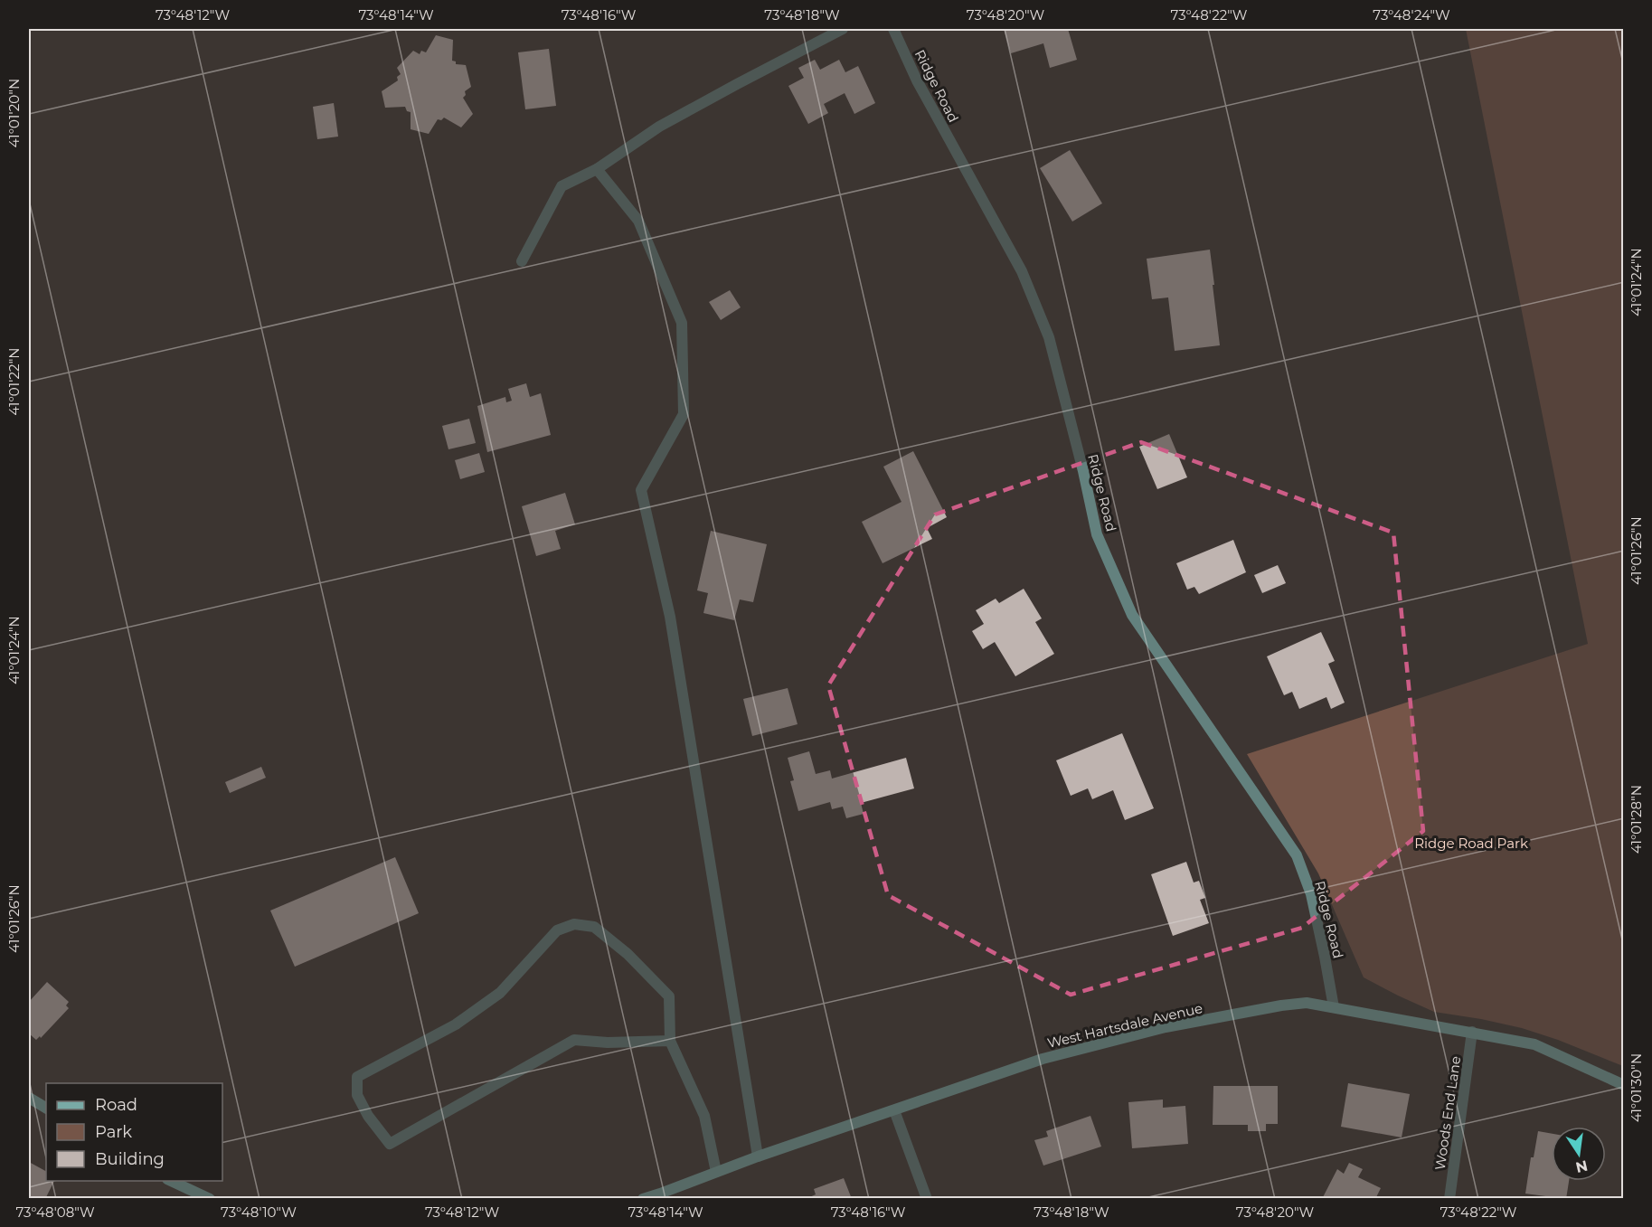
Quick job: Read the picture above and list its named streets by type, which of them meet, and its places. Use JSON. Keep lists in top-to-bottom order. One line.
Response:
{"streets":{"main road":["West Hartsdale Avenue"],"street":["Ridge Road","Woods End Lane"]},"crossings":[["Ridge Road","West Hartsdale Avenue"],["West Hartsdale Avenue","Woods End Lane"]],"parks":["Ridge Road Park"],"legend":["Road","Park","Building"],"north":"bottom","coordinates":["73°48'12\"W","73°48'14\"W","73°48'16\"W","73°48'18\"W","73°48'20\"W","73°48'22\"W","73°48'24\"W","41°01'20\"N","41°01'24\"N","41°01'22\"N","41°01'26\"N","41°01'28\"N","41°01'30\"N","73°48'08\"W","73°48'10\"W"]}
